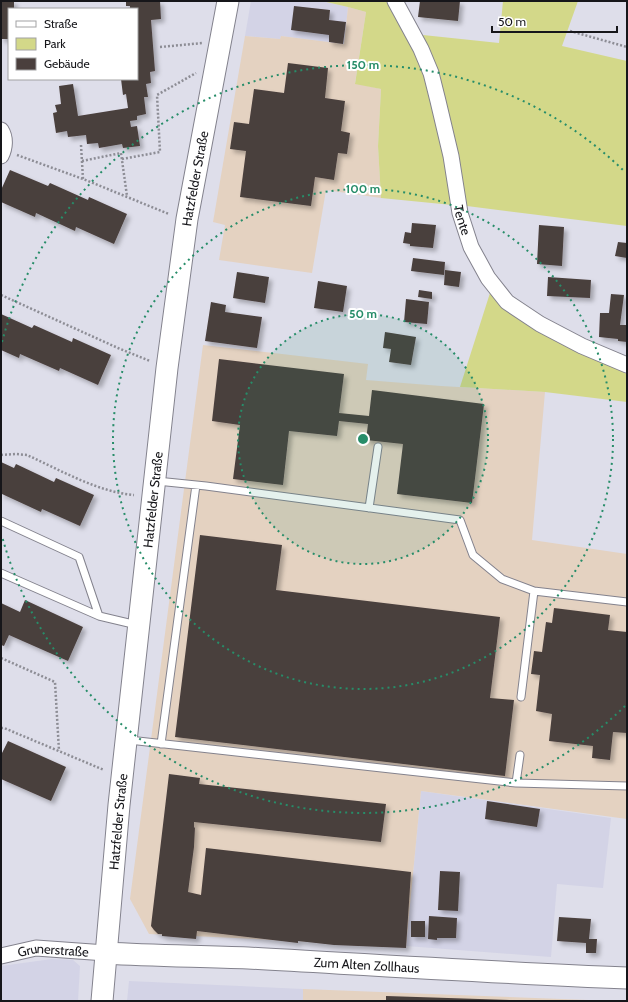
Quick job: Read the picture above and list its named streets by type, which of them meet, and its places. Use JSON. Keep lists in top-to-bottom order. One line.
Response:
{"streets":{"main road":["Hatzfelder Straße","Zum Alten Zollhaus"],"street":["Tente","Grunerstraße"]},"crossings":[["Hatzfelder Straße","Grunerstraße"],["Hatzfelder Straße","Zum Alten Zollhaus"],["Grunerstraße","Zum Alten Zollhaus"]],"legend":["Straße","Park","Gebäude"],"scale_bar":"50 m","rings":["150 m","100 m","50 m"]}
